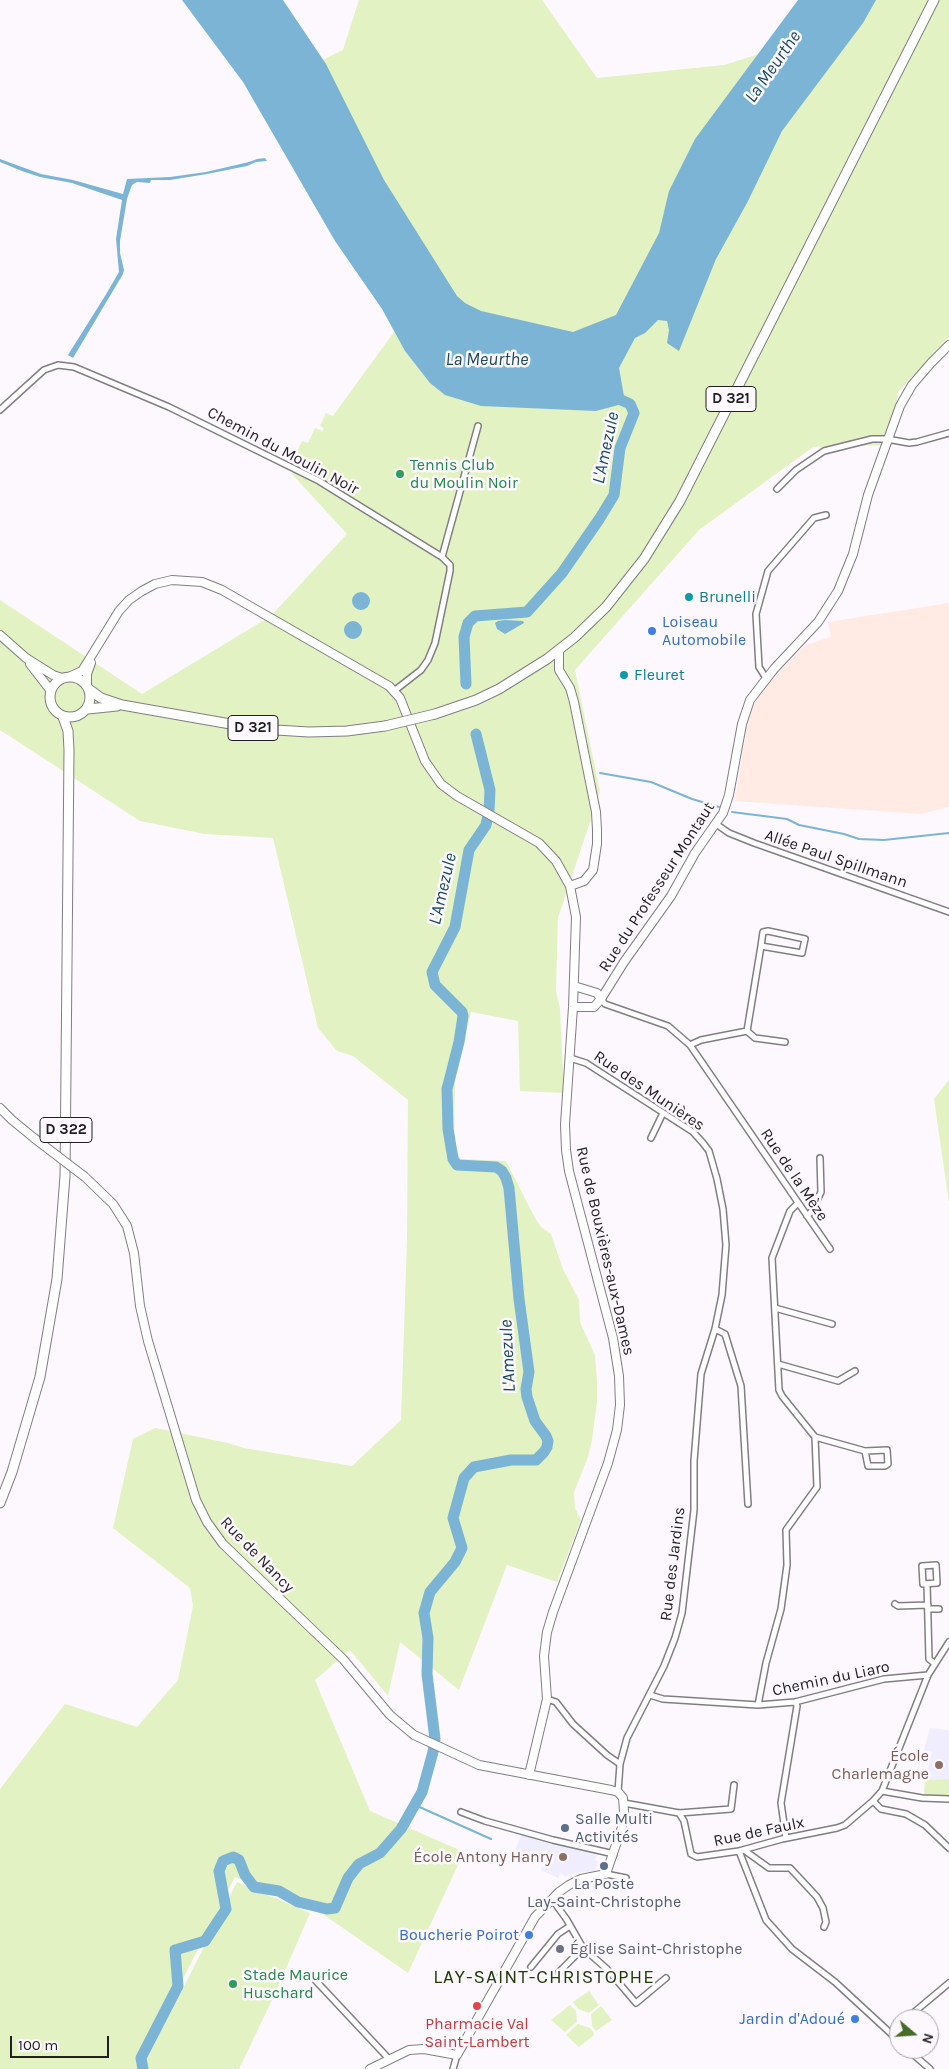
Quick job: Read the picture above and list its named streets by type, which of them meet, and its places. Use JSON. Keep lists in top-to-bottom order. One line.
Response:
{"streets":{"main road":["D 321","D 322"],"street":["Chemin du Moulin Noir","Allée Paul Spillmann","Rue du Professeur Montaut","Rue des Munières","Rue de la Mèze","Rue de Bouxières-aux-Dames","Rue de Nancy","Rue des Jardins","Chemin du Liaro","Rue de Faulx"]},"crossings":[["D 321","D 322"],["Allée Paul Spillmann","Rue du Professeur Montaut"],["Rue du Professeur Montaut","Rue de la Mèze"],["Rue du Professeur Montaut","Rue de Bouxières-aux-Dames"],["Rue des Munières","Rue de Bouxières-aux-Dames"],["Rue des Munières","Rue des Jardins"],["Rue de Bouxières-aux-Dames","Rue de Nancy"],["Rue de Nancy","Rue des Jardins"],["Rue des Jardins","Chemin du Liaro"]],"districts":["LAY-SAINT-CHRISTOPHE"],"water":["La Meurthe","L'Amezule"],"places":["Tennis Club du Moulin Noir","Brunelli","Loiseau Automobile","Fleuret","École Charlemagne","Salle Multi Activités","École Antony Hanry","La Poste Lay-Saint-Christophe","Boucherie Poirot","Église Saint-Christophe","Stade Maurice Huschard","Pharmacie Val Saint-Lambert","Jardin d'Adoué"],"scale_bar":"100 m","north":"right"}
